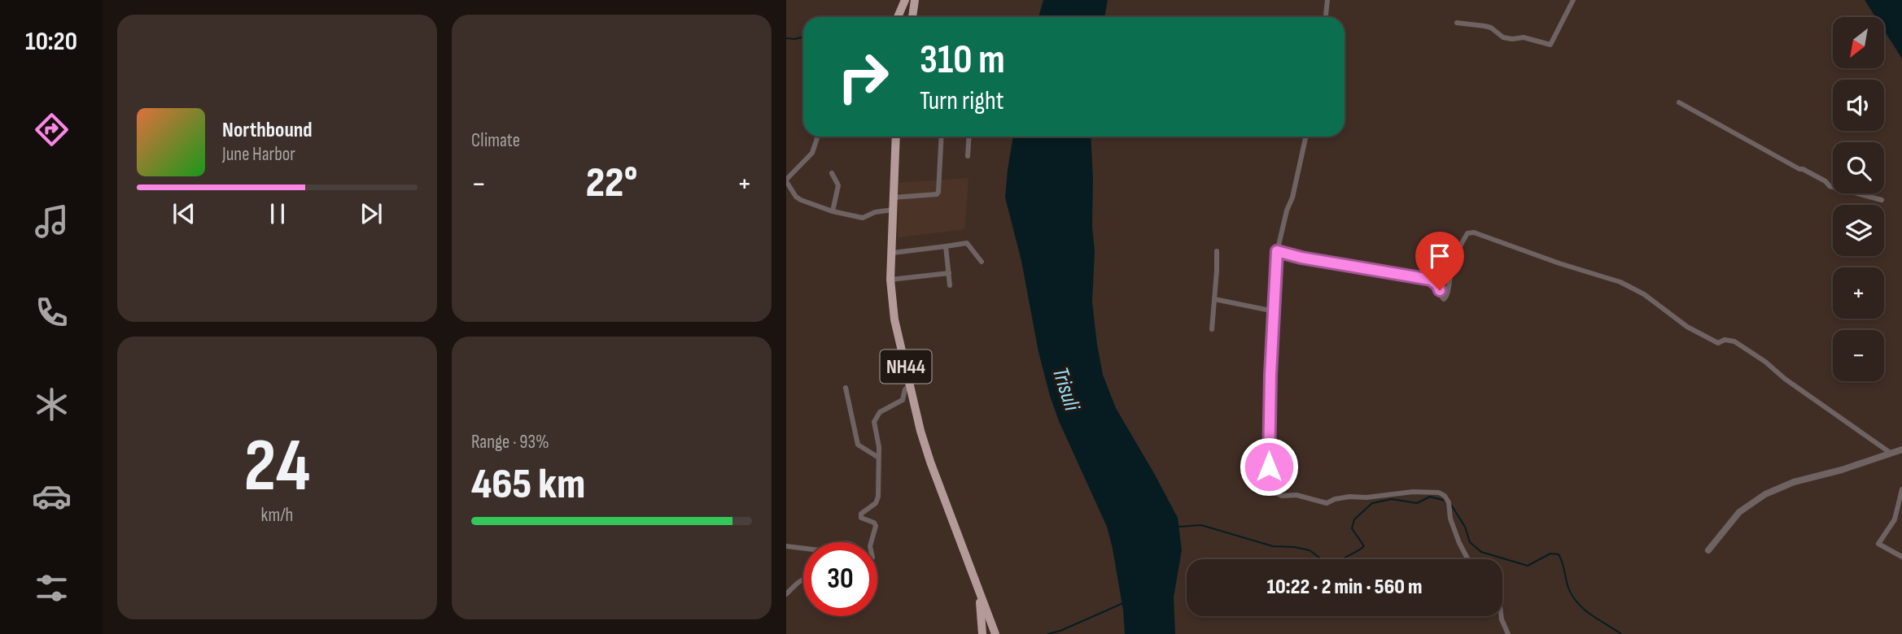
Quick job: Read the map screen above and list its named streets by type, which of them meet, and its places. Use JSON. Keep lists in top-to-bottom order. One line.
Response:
{"streets":{"highway":["NH44"]},"water":["Trisuli"],"north":"bottom left","page":{"tabs":"10:20","tile":["Climate",["24","km/h"],["Range · 93%","465 km"]],"map_buttons":["+","−"],"turn":["310 m","Turn right"],"song":["Northbound","June Harbor"],"heat":["−","22°","+"],"limit":"30","trip":"10:22 · 2 min · 560 m"}}
